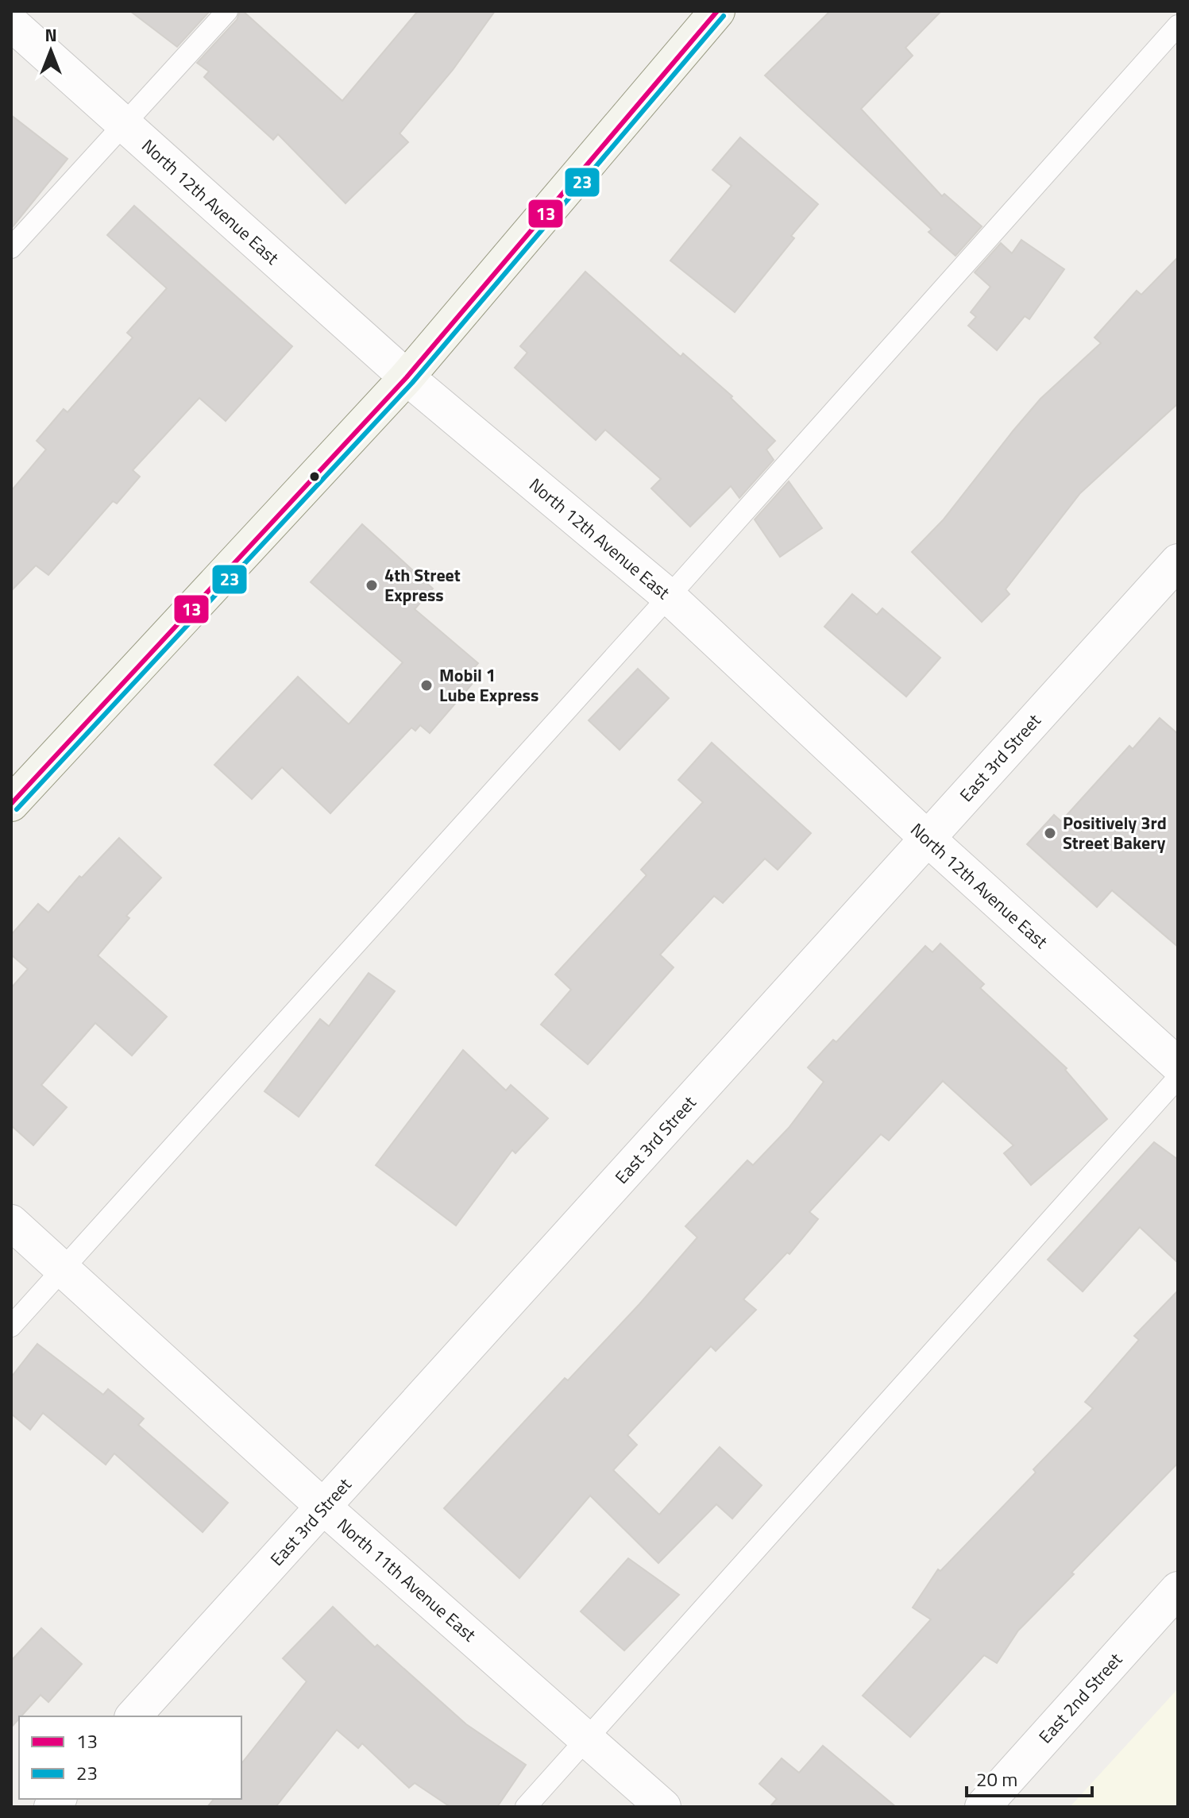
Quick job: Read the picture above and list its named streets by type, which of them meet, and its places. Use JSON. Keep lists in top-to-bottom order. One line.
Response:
{"streets":{"street":["North 12th Avenue East","East 3rd Street","North 11th Avenue East","East 2nd Street"]},"crossings":[["North 12th Avenue East","East 3rd Street"],["East 3rd Street","North 11th Avenue East"]],"places":["4th Street Express","Mobil 1 Lube Express","Positively 3rd Street Bakery"],"lines":["transit line 13","transit line 23"],"legend":["13","23"],"scale_bar":"20 m","north":"top"}
